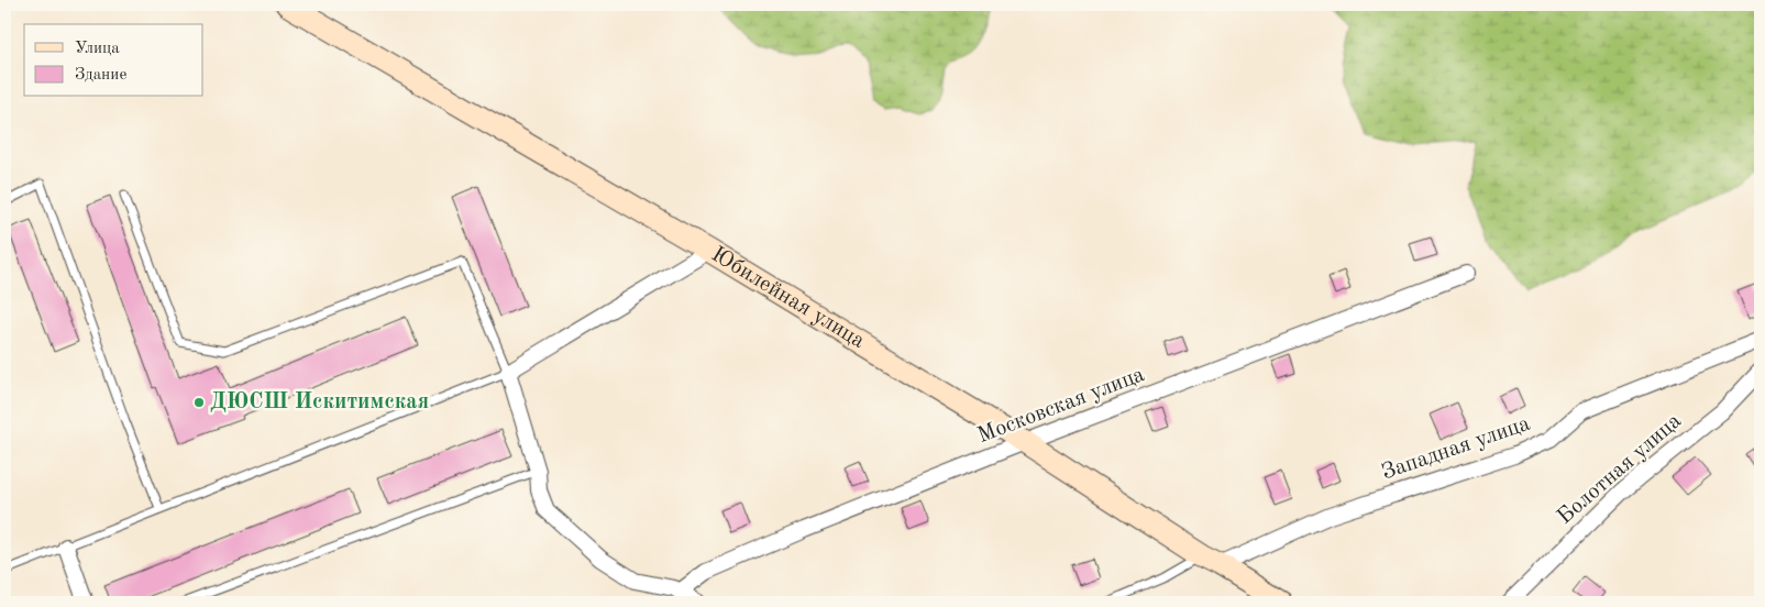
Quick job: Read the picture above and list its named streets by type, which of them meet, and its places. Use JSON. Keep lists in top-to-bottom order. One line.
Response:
{"streets":{"main road":["Юбилейная улица"],"street":["Московская улица","Западная улица","Болотная улица"]},"crossings":[["Юбилейная улица","Московская улица"],["Юбилейная улица","Западная улица"]],"places":["ДЮСШ Искитимская"],"legend":["Улица","Здание"]}
